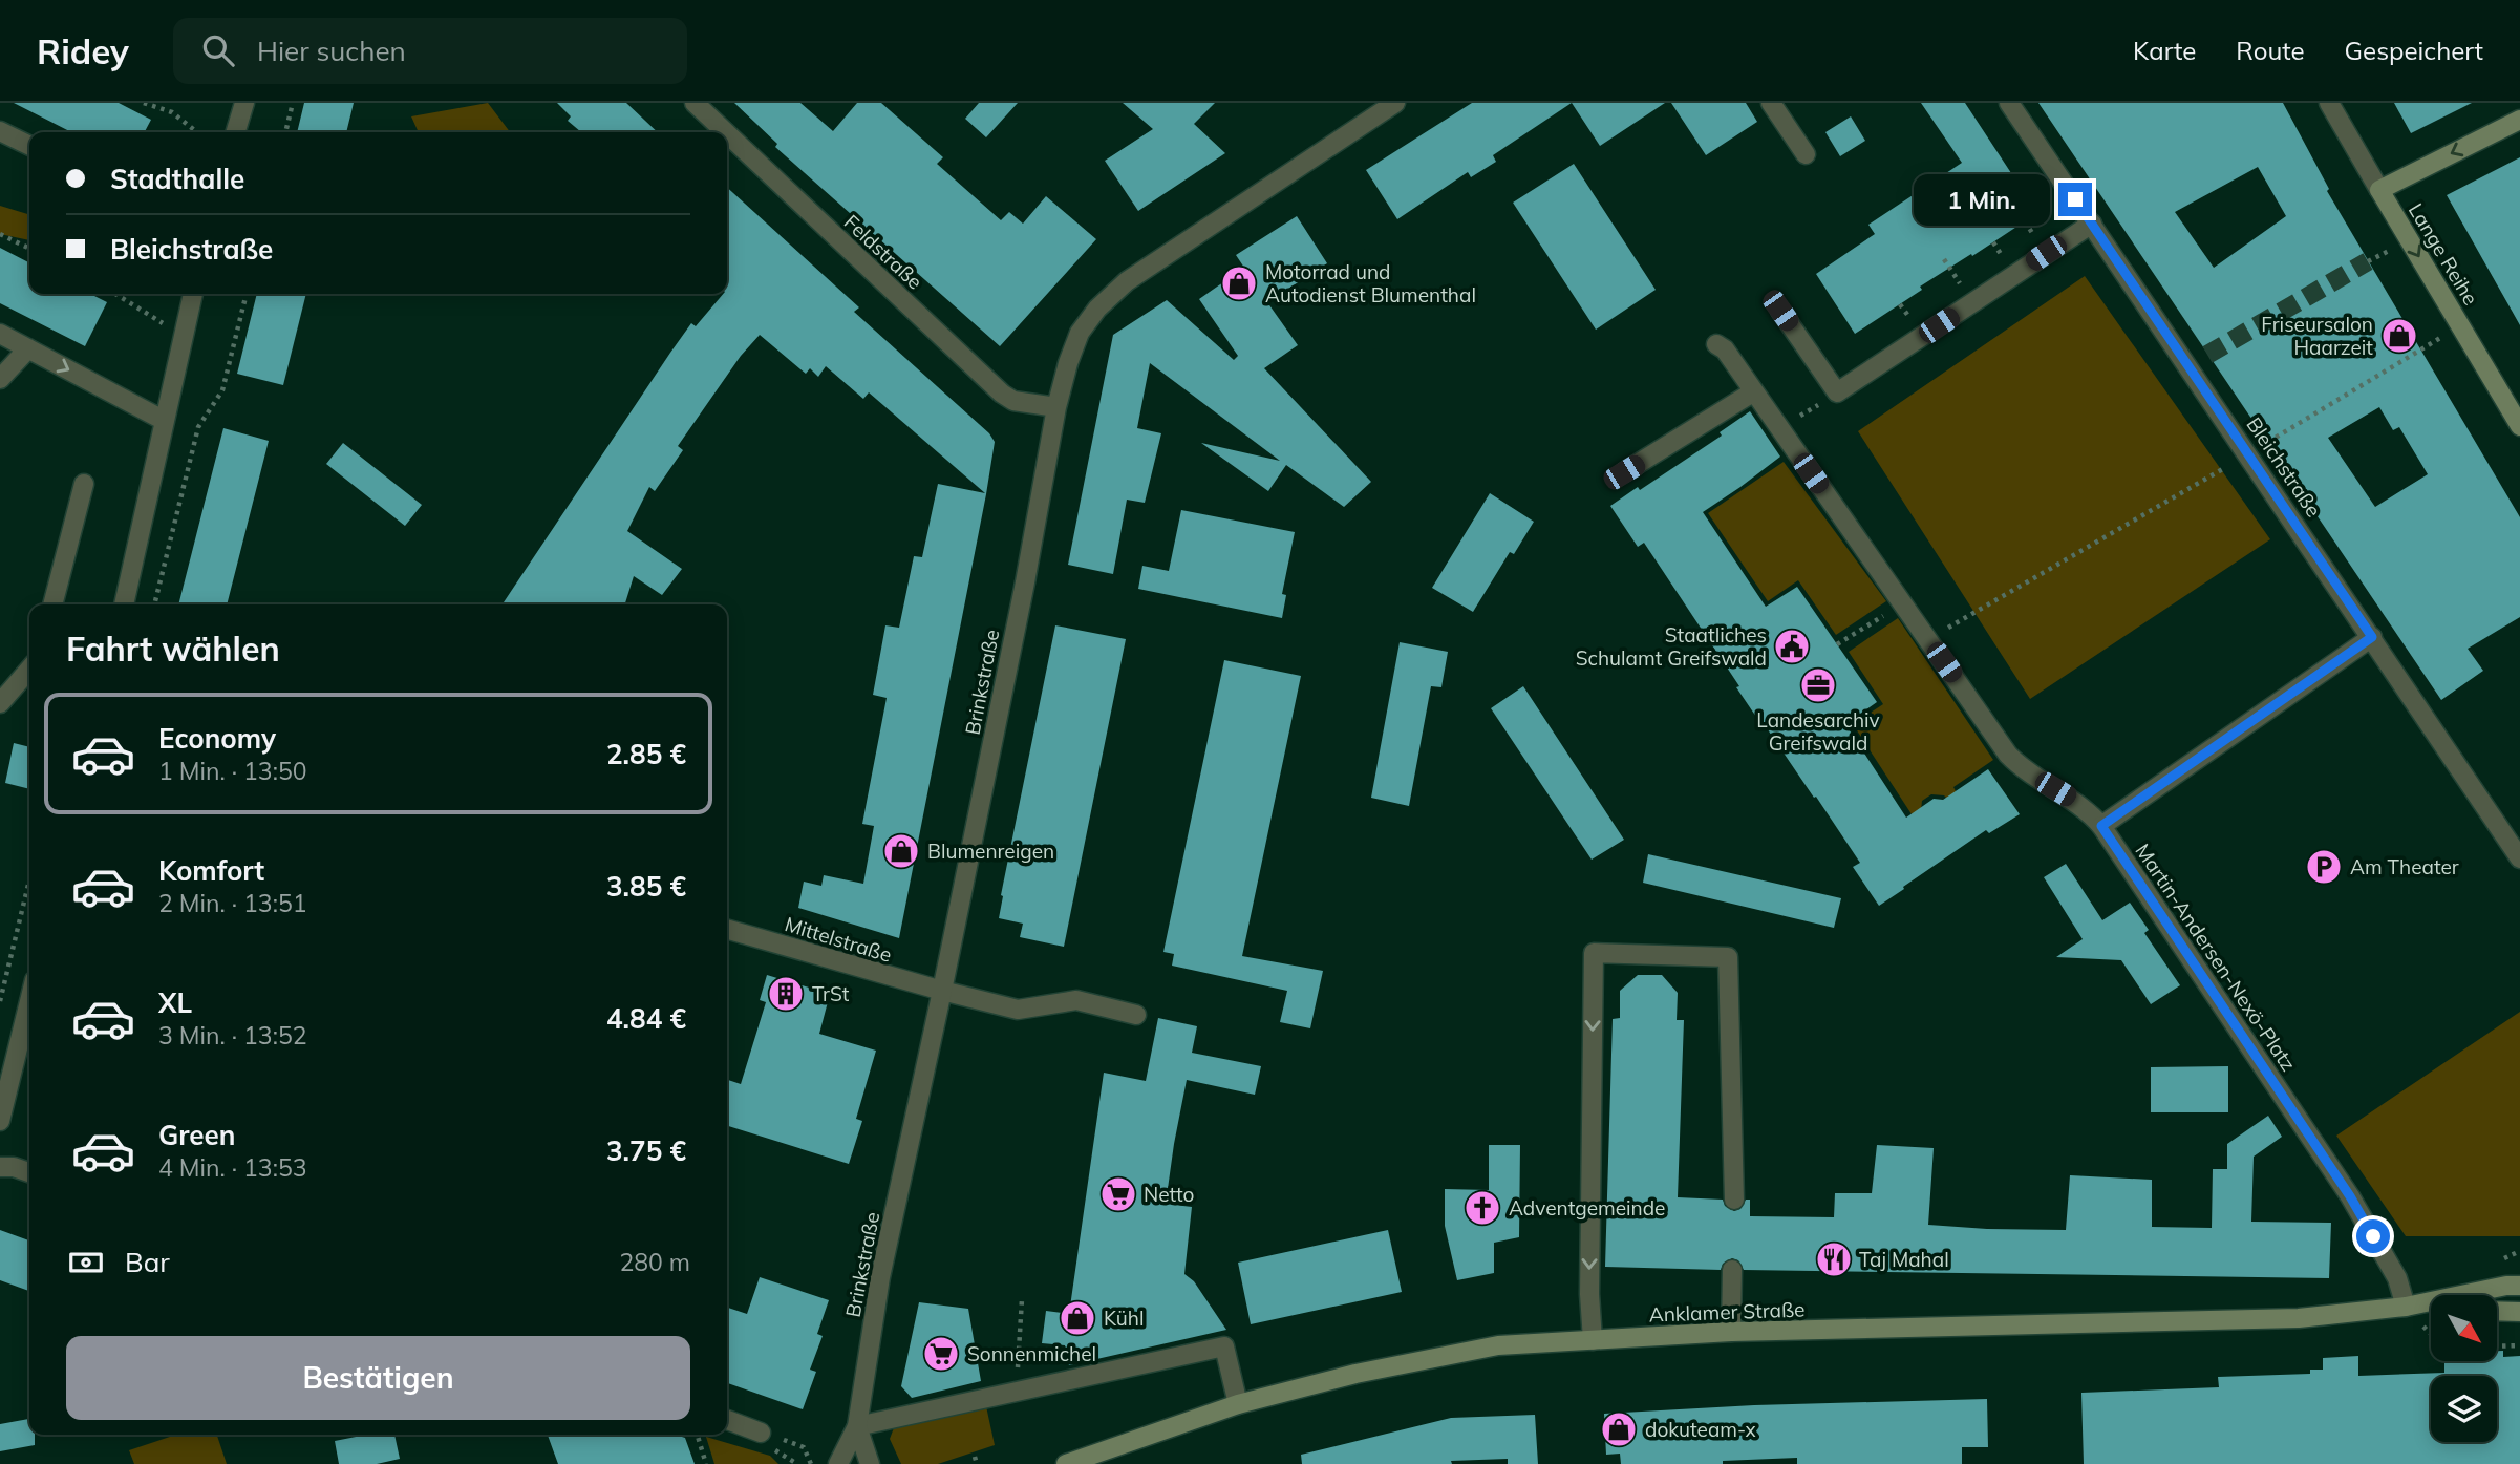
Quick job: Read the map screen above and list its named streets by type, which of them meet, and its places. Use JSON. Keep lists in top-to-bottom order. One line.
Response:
{"streets":{"main road":["Lange Reihe","Anklamer Straße"],"street":["Feldstraße","Bleichstraße","Brinkstraße","Mittelstraße","Martin-Andersen-Nexö-Platz"]},"crossings":[["Feldstraße","Brinkstraße"],["Brinkstraße","Mittelstraße"],["Martin-Andersen-Nexö-Platz","Anklamer Straße"]],"one_way":["Lange Reihe"],"places":{"shop":["Motorrad und Autodienst Blumenthal","Friseursalon Haarzeit","Blumenreigen","Kühl","dokuteam-x"],"public building":["Staatliches Schulamt Greifswald"],"office":["Landesarchiv Greifswald"],"parking":["Am Theater"],"building":["TrSt"],"supermarket":["Netto","Sonnenmichel"],"church":["Adventgemeinde"],"restaurant":["Taj Mahal"]},"north":"bottom right","page":{"header":"Ridey","search":"Hier suchen","nav":["Karte","Route","Gespeichert"],"banner":["Stadthalle","Bleichstraße"],"bubble":"1 Min.","heading":"Fahrt wählen","list":[{"name":"Economy","note":"1 Min. · 13:50","value":"2.85 €"},{"name":"Komfort","note":"2 Min. · 13:51","value":"3.85 €"},{"name":"XL","note":"3 Min. · 13:52","value":"4.84 €"},{"name":"Green","note":"4 Min. · 13:53","value":"3.75 €"}],"pay":["Bar","280 m"],"buttons":"Bestätigen"}}
